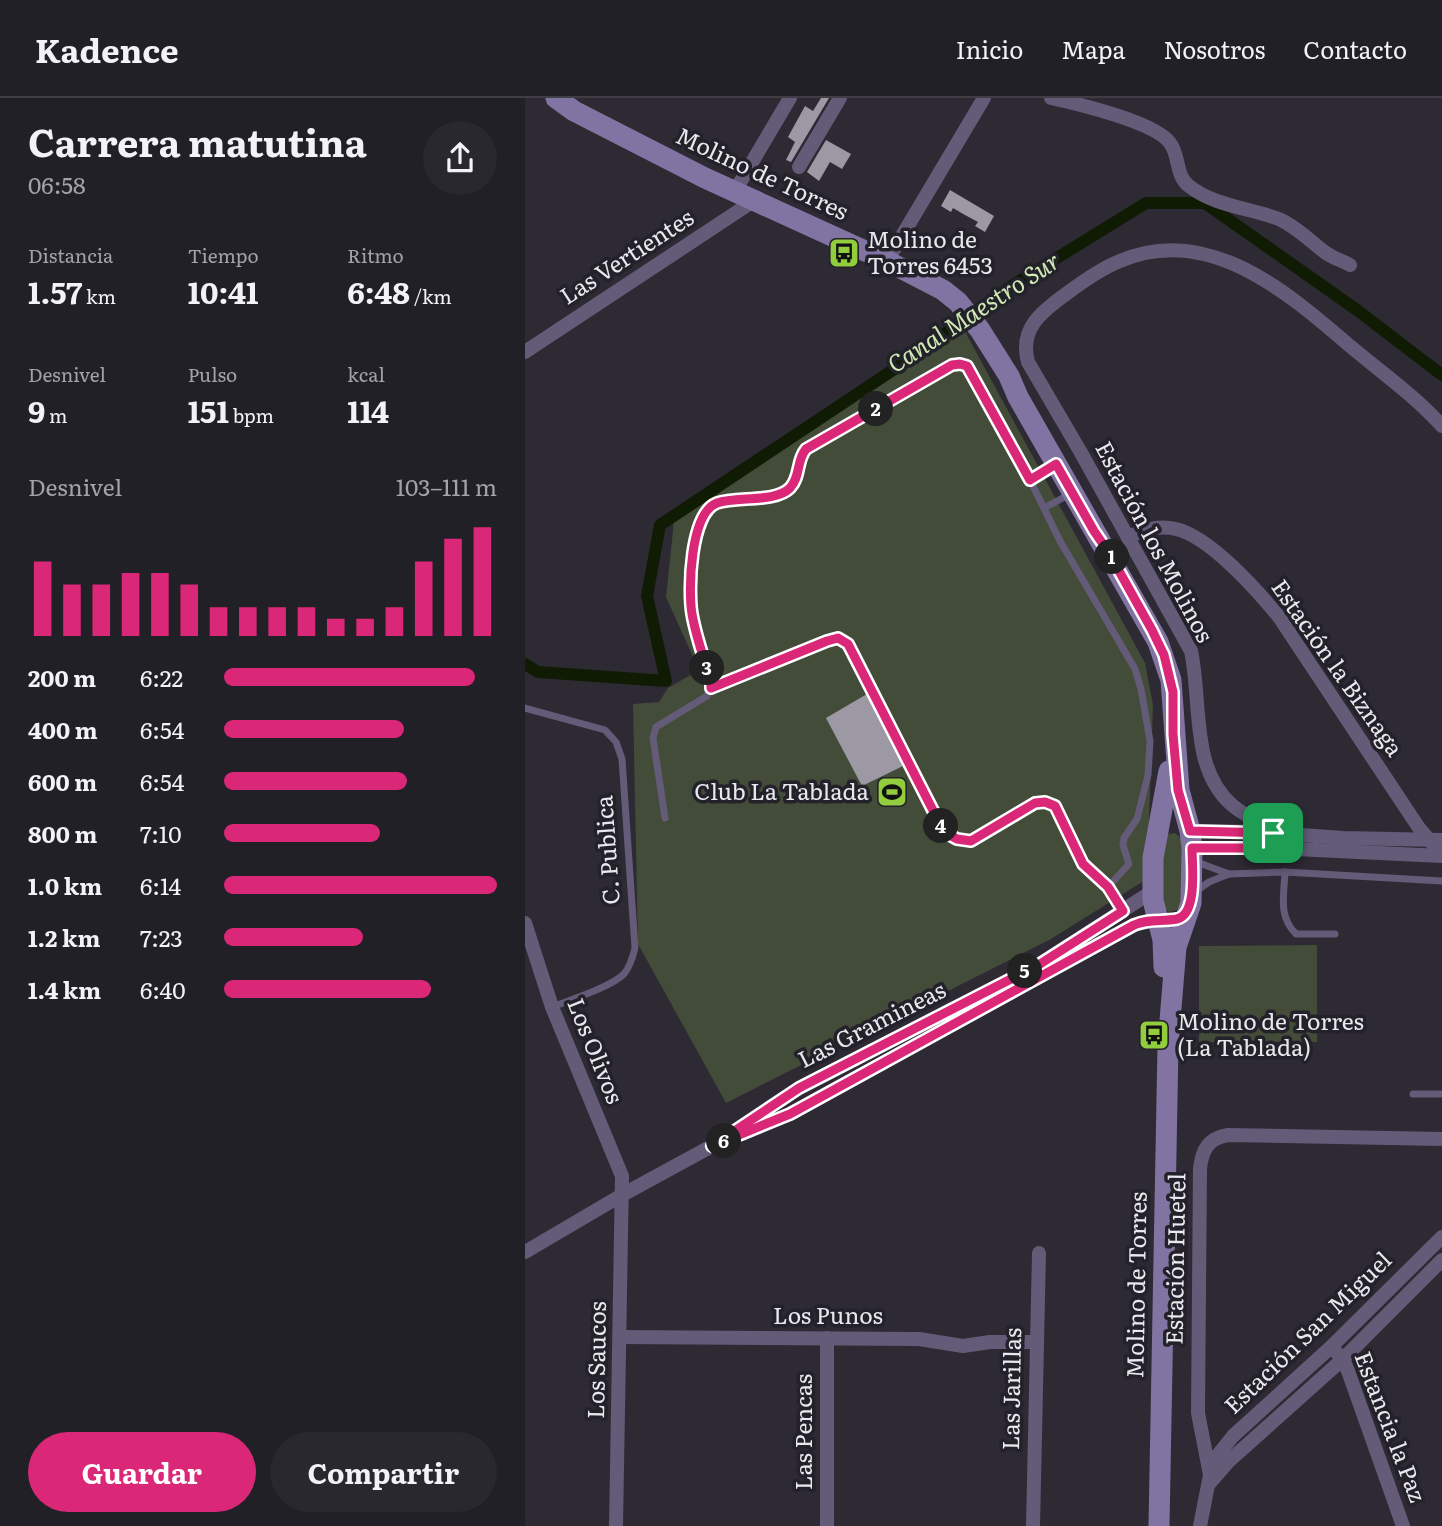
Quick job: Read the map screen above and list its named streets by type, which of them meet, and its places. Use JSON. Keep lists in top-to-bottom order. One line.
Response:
{"streets":{"main road":["Molino de Torres"],"street":["Las Vertientes","Estación los Molinos","Estación la Biznaga","Las Gramineas","Los Olivos","Estación Huetel","Los Punos","Estación San Miguel","Los Saucos","Las Jarillas","Estancia la Paz","Las Pencas"],"lane":["C. Publica"]},"crossings":[["Molino de Torres","Las Vertientes"],["Estación los Molinos","Estación la Biznaga"],["C. Publica","Los Olivos"],["Las Gramineas","Los Olivos"],["Las Gramineas","Los Saucos"],["Los Olivos","Los Saucos"],["Estación Huetel","Estación San Miguel"],["Los Punos","Los Saucos"],["Los Punos","Las Jarillas"],["Los Punos","Las Pencas"],["Estación San Miguel","Estancia la Paz"]],"water":["Canal Maestro Sur"],"places":{"bus stop":["Molino de Torres 6453","Molino de Torres (La Tablada)"],"sports":["Club La Tablada"]},"page":{"header":"Kadence","nav":["Inicio","Mapa","Nosotros","Contacto"],"heading":["Carrera matutina","06:58"],"stats":[["Distancia","1.57 km"],["Tiempo","10:41"],["Ritmo","6:48 /km"],["Desnivel","9 m"],["Pulso","151 bpm"],["kcal","114"]],"pins":["2","1","3","4","5","6"],"chart":["Desnivel","103–111 m"],"list":[{"name":"200 m","note":"6:22"},{"name":"400 m","note":"6:54"},{"name":"600 m","note":"6:54"},{"name":"800 m","note":"7:10"},{"name":"1.0 km","note":"6:14"},{"name":"1.2 km","note":"7:23"},{"name":"1.4 km","note":"6:40"}],"buttons":["Guardar","Compartir"]}}
